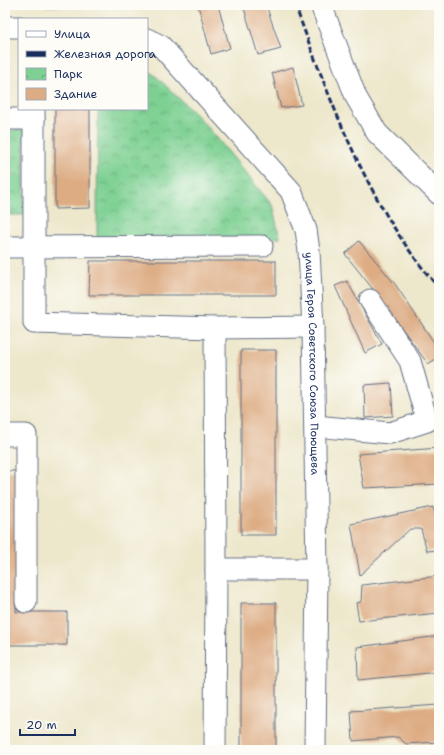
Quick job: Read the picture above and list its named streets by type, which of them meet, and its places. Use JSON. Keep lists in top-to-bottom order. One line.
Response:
{"streets":{"street":["улица Героя Советского Союза Поющева"]},"legend":["Улица","Железная дорога","Парк","Здание"],"scale_bar":"20 m"}
